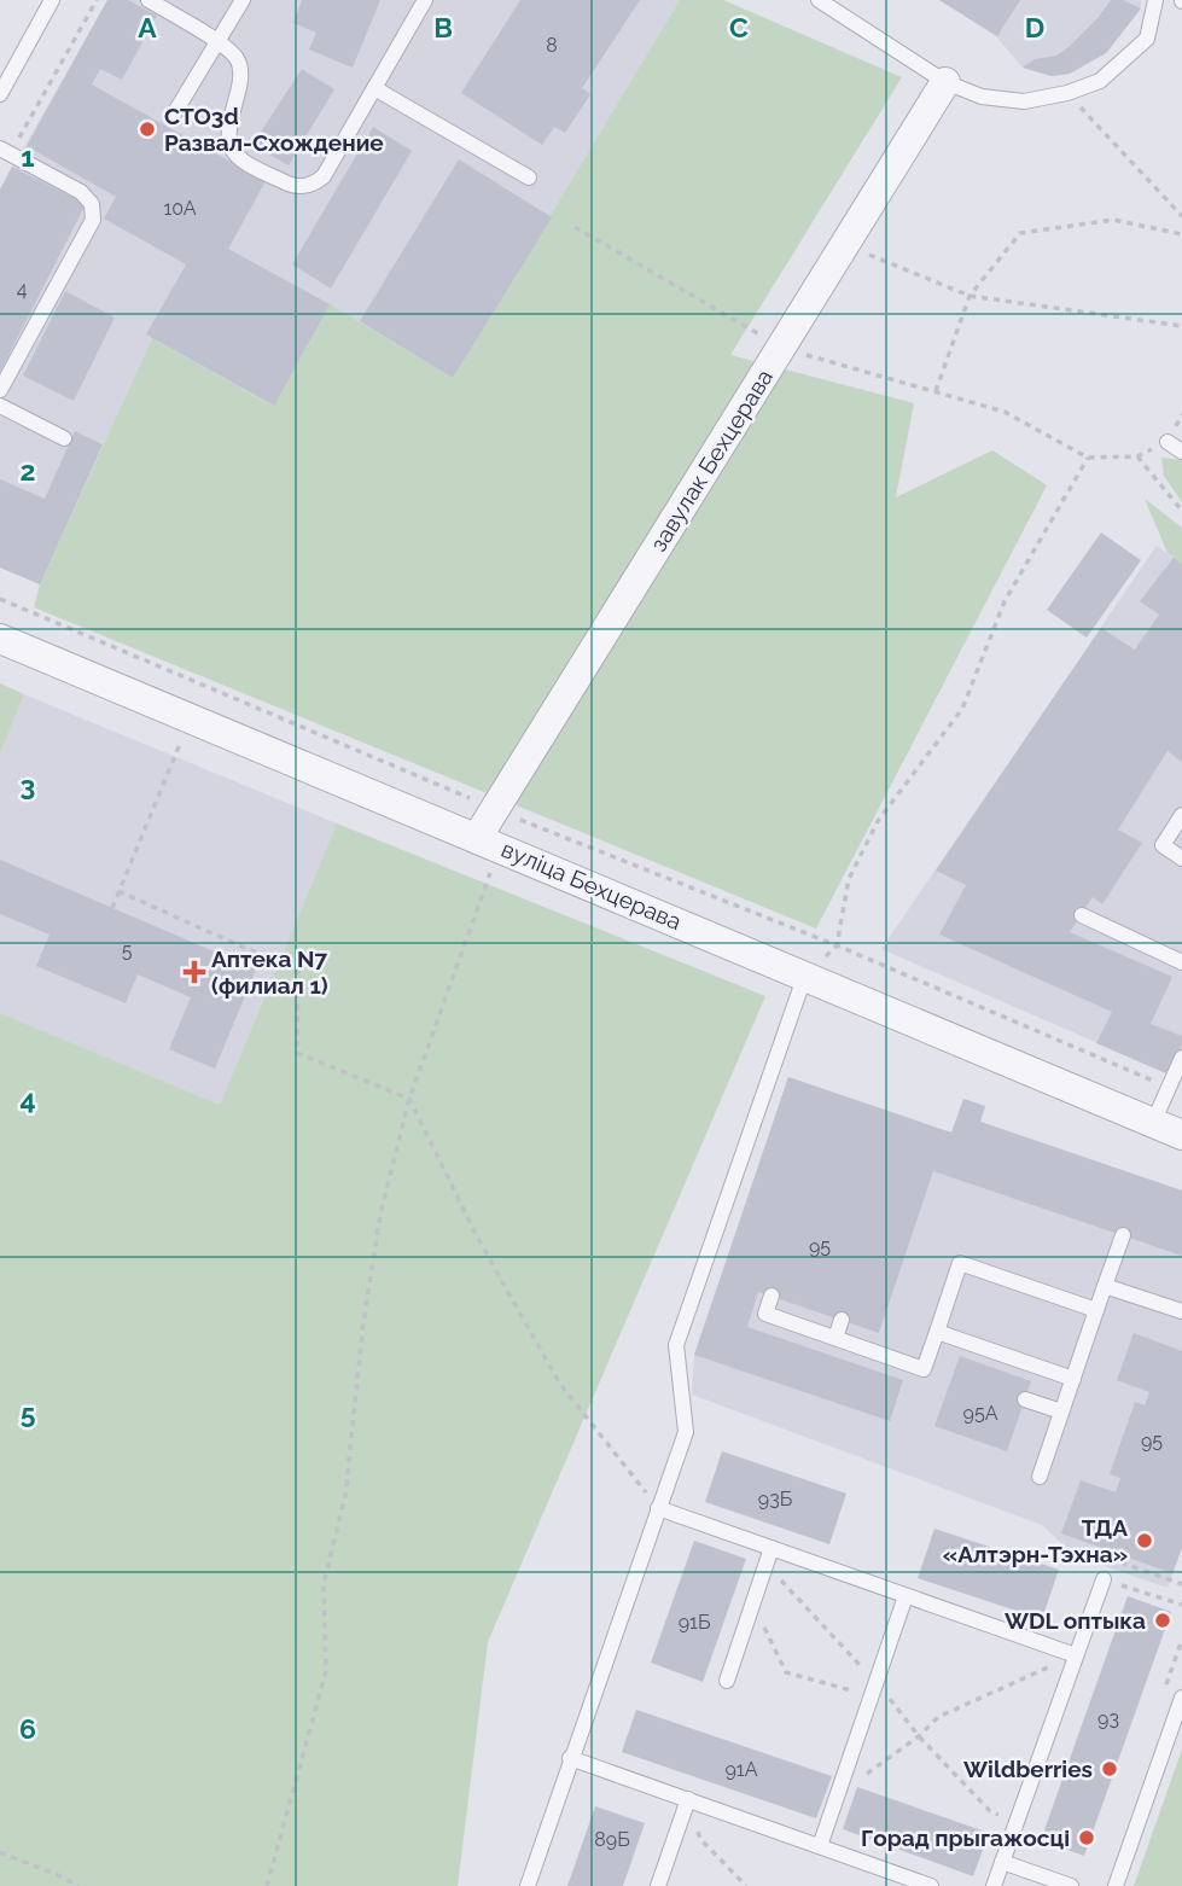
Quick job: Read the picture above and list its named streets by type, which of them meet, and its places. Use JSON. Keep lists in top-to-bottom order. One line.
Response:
{"streets":{"street":["завулак Бехцерава","вуліца Бехцерава"]},"crossings":[["завулак Бехцерава","вуліца Бехцерава"]],"places":{"other":["СТО3d Развал-Схождение","ТДА «Алтэрн-Тэхна»","WDL оптыка","Wildberries","Горад прыгажосці"],"health":["Аптека N7 (филиал 1)"]},"house_numbers":["8","10А","4","5","95","95А","95","93Б","91Б","93","91А","89Б"],"grid":{"columns":["A","B","C","D"],"rows":["1","2","3","4","5","6"]}}
